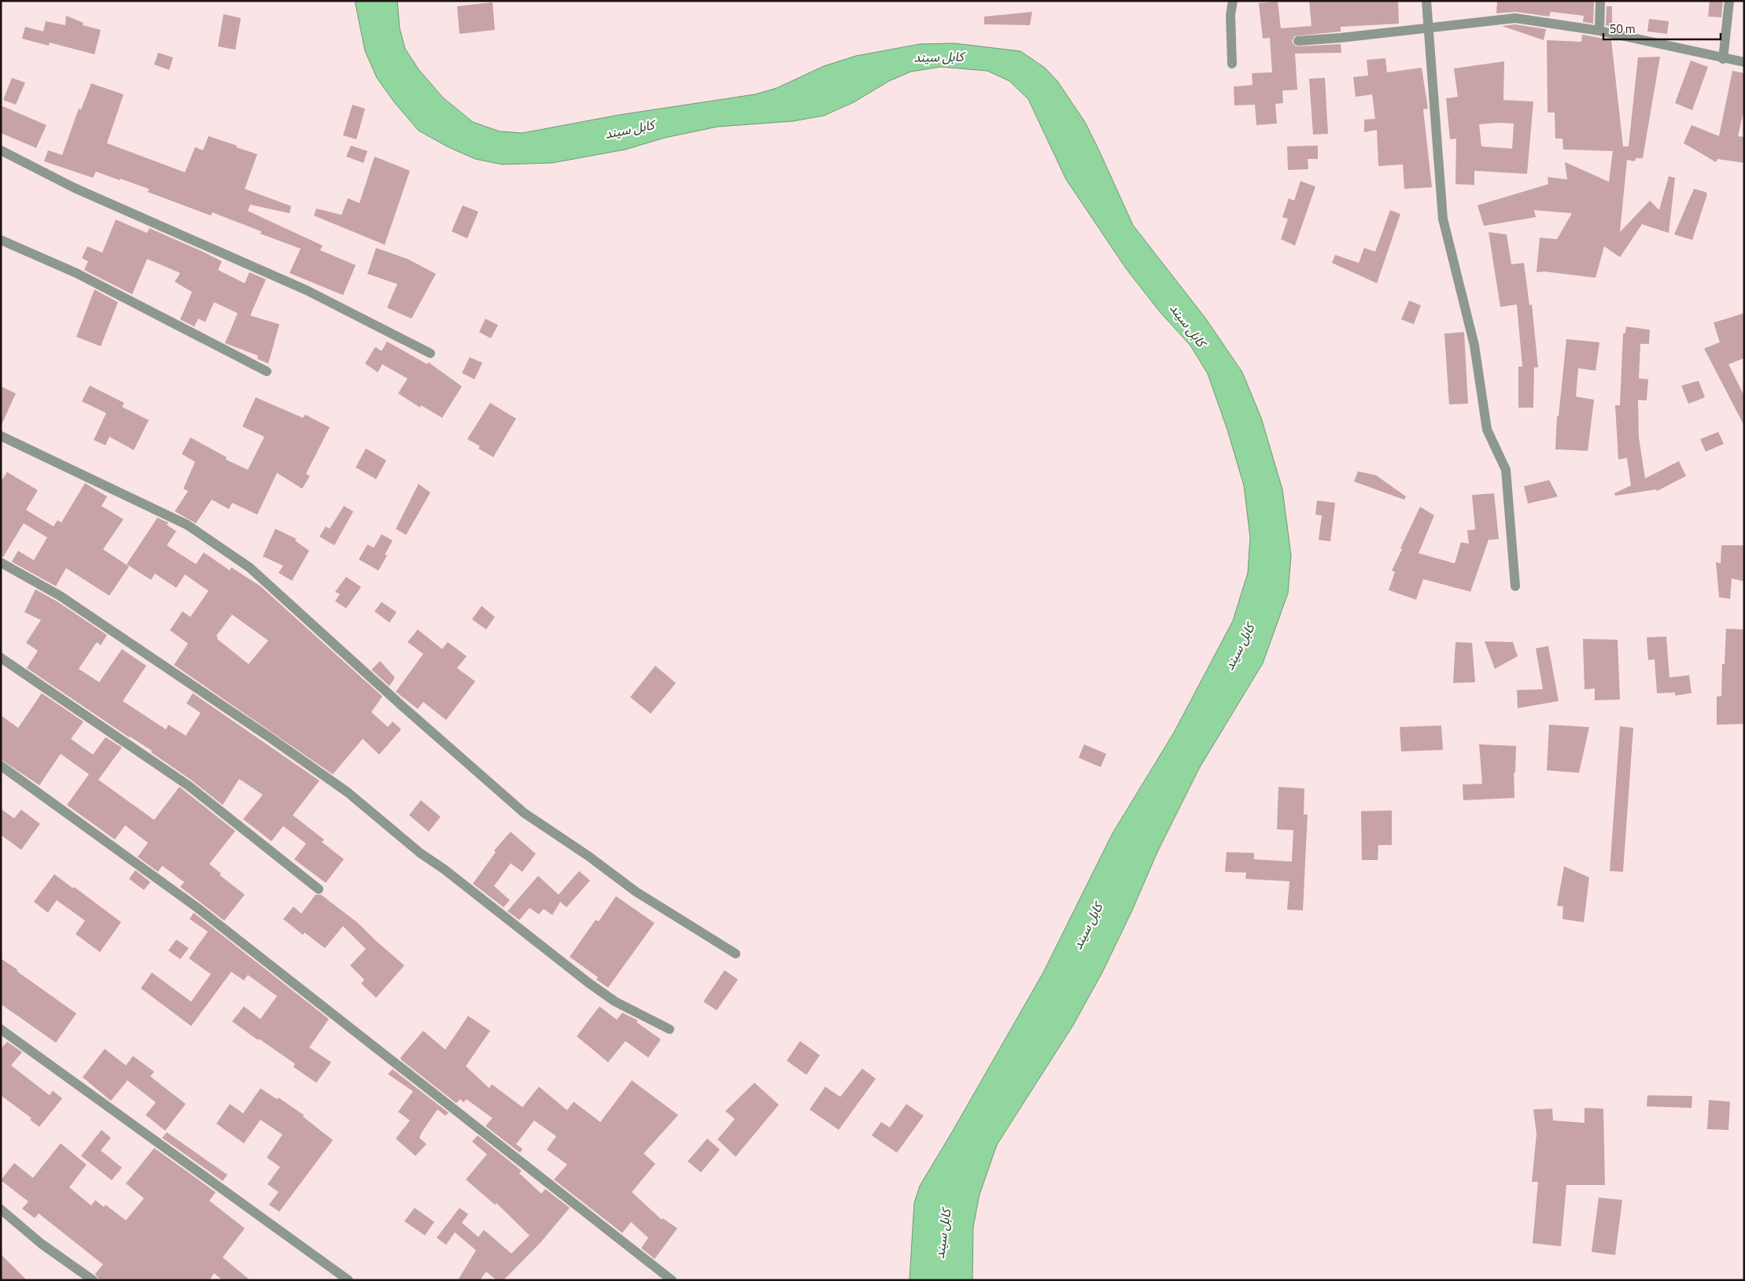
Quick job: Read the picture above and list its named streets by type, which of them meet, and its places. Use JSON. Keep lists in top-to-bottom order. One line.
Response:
{"water":["کابل سيند"],"scale_bar":"50 m"}
